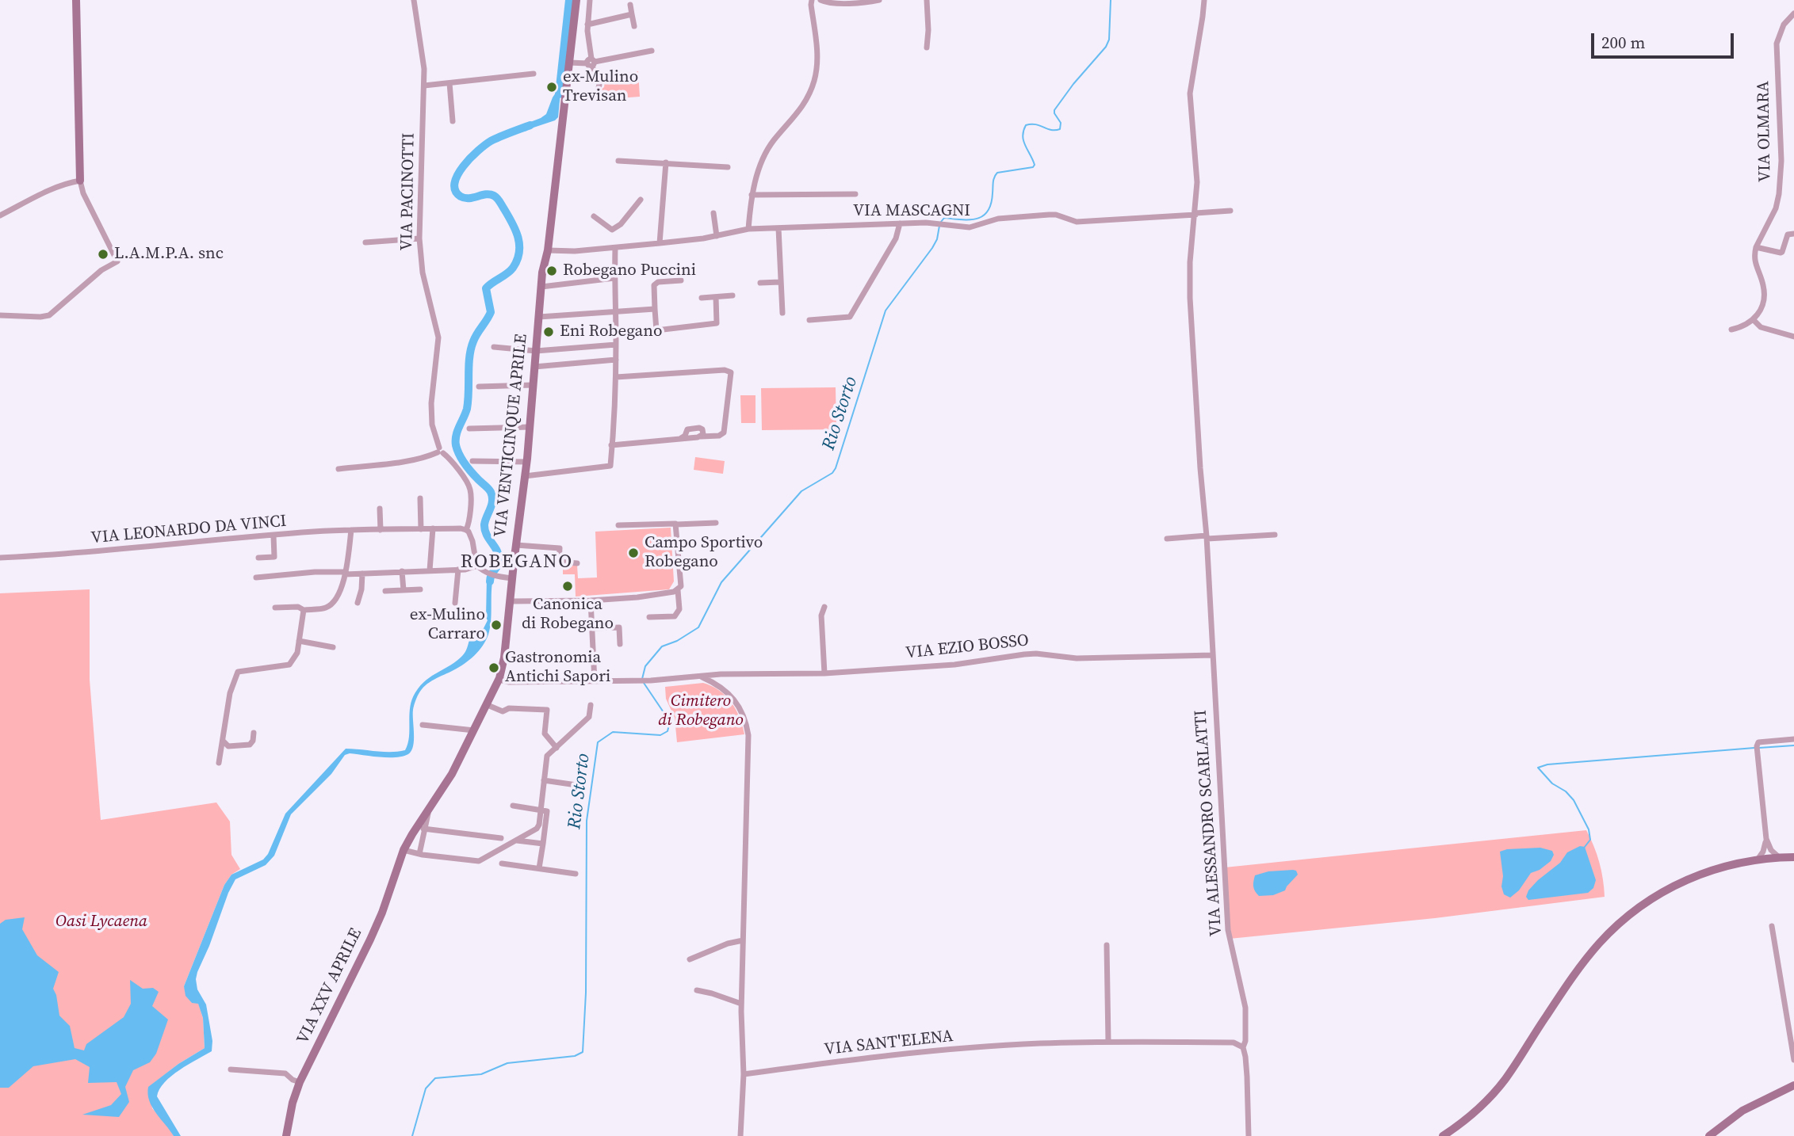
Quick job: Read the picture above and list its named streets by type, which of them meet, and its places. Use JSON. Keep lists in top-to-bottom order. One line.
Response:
{"streets":{"main road":["VIA VENTICINQUE APRILE","VIA XXV APRILE"],"street":["VIA OLMARA","VIA PACINOTTI","VIA MASCAGNI","VIA LEONARDO DA VINCI","VIA EZIO BOSSO","VIA ALESSANDRO SCARLATTI","VIA SANT'ELENA"]},"crossings":[["VIA PACINOTTI","VIA LEONARDO DA VINCI"],["VIA MASCAGNI","VIA VENTICINQUE APRILE"],["VIA MASCAGNI","VIA ALESSANDRO SCARLATTI"],["VIA VENTICINQUE APRILE","VIA XXV APRILE"],["VIA EZIO BOSSO","VIA ALESSANDRO SCARLATTI"],["VIA ALESSANDRO SCARLATTI","VIA SANT'ELENA"]],"districts":["ROBEGANO"],"water":["Rio Storto"],"parks":["Cimitero di Robegano","Oasi Lycaena"],"places":["ex-Mulino Trevisan","L.A.M.P.A. snc","Robegano Puccini","Eni Robegano","Campo Sportivo Robegano","Canonica di Robegano","ex-Mulino Carraro","Gastronomia Antichi Sapori"],"scale_bar":"200 m"}
